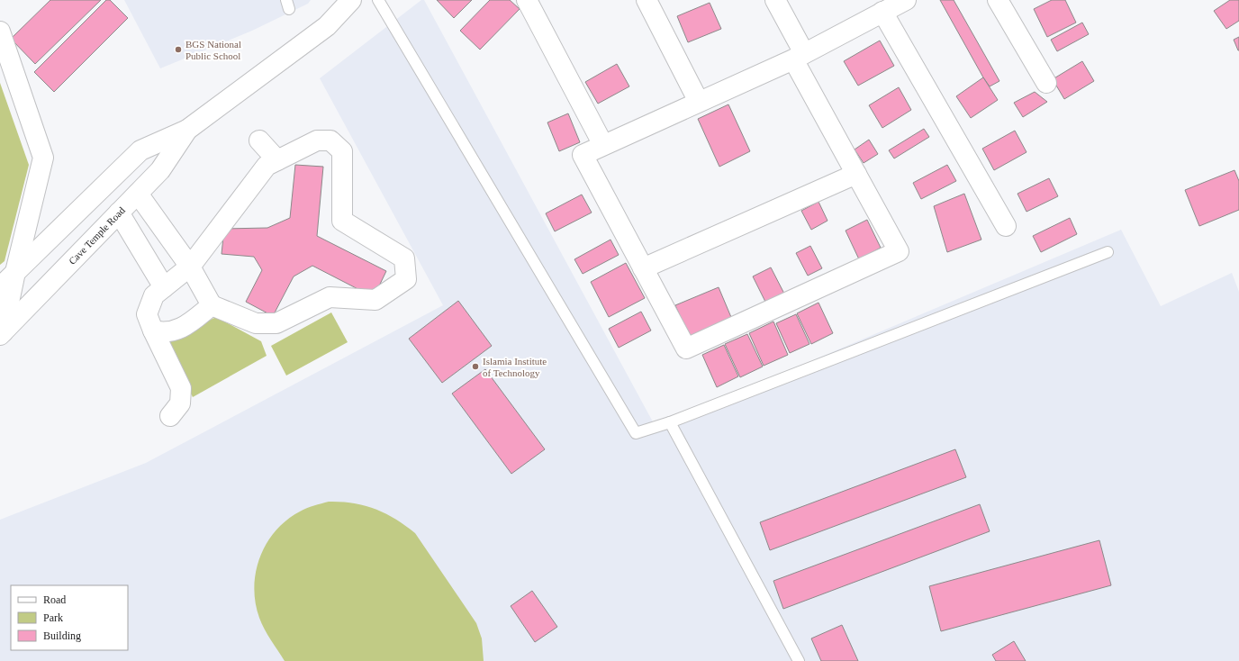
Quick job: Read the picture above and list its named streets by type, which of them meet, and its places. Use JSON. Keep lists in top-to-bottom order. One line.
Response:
{"streets":{"street":["Cave Temple Road"]},"places":["BGS National Public School","Islamia Institute of Technology"],"legend":["Road","Park","Building"]}
